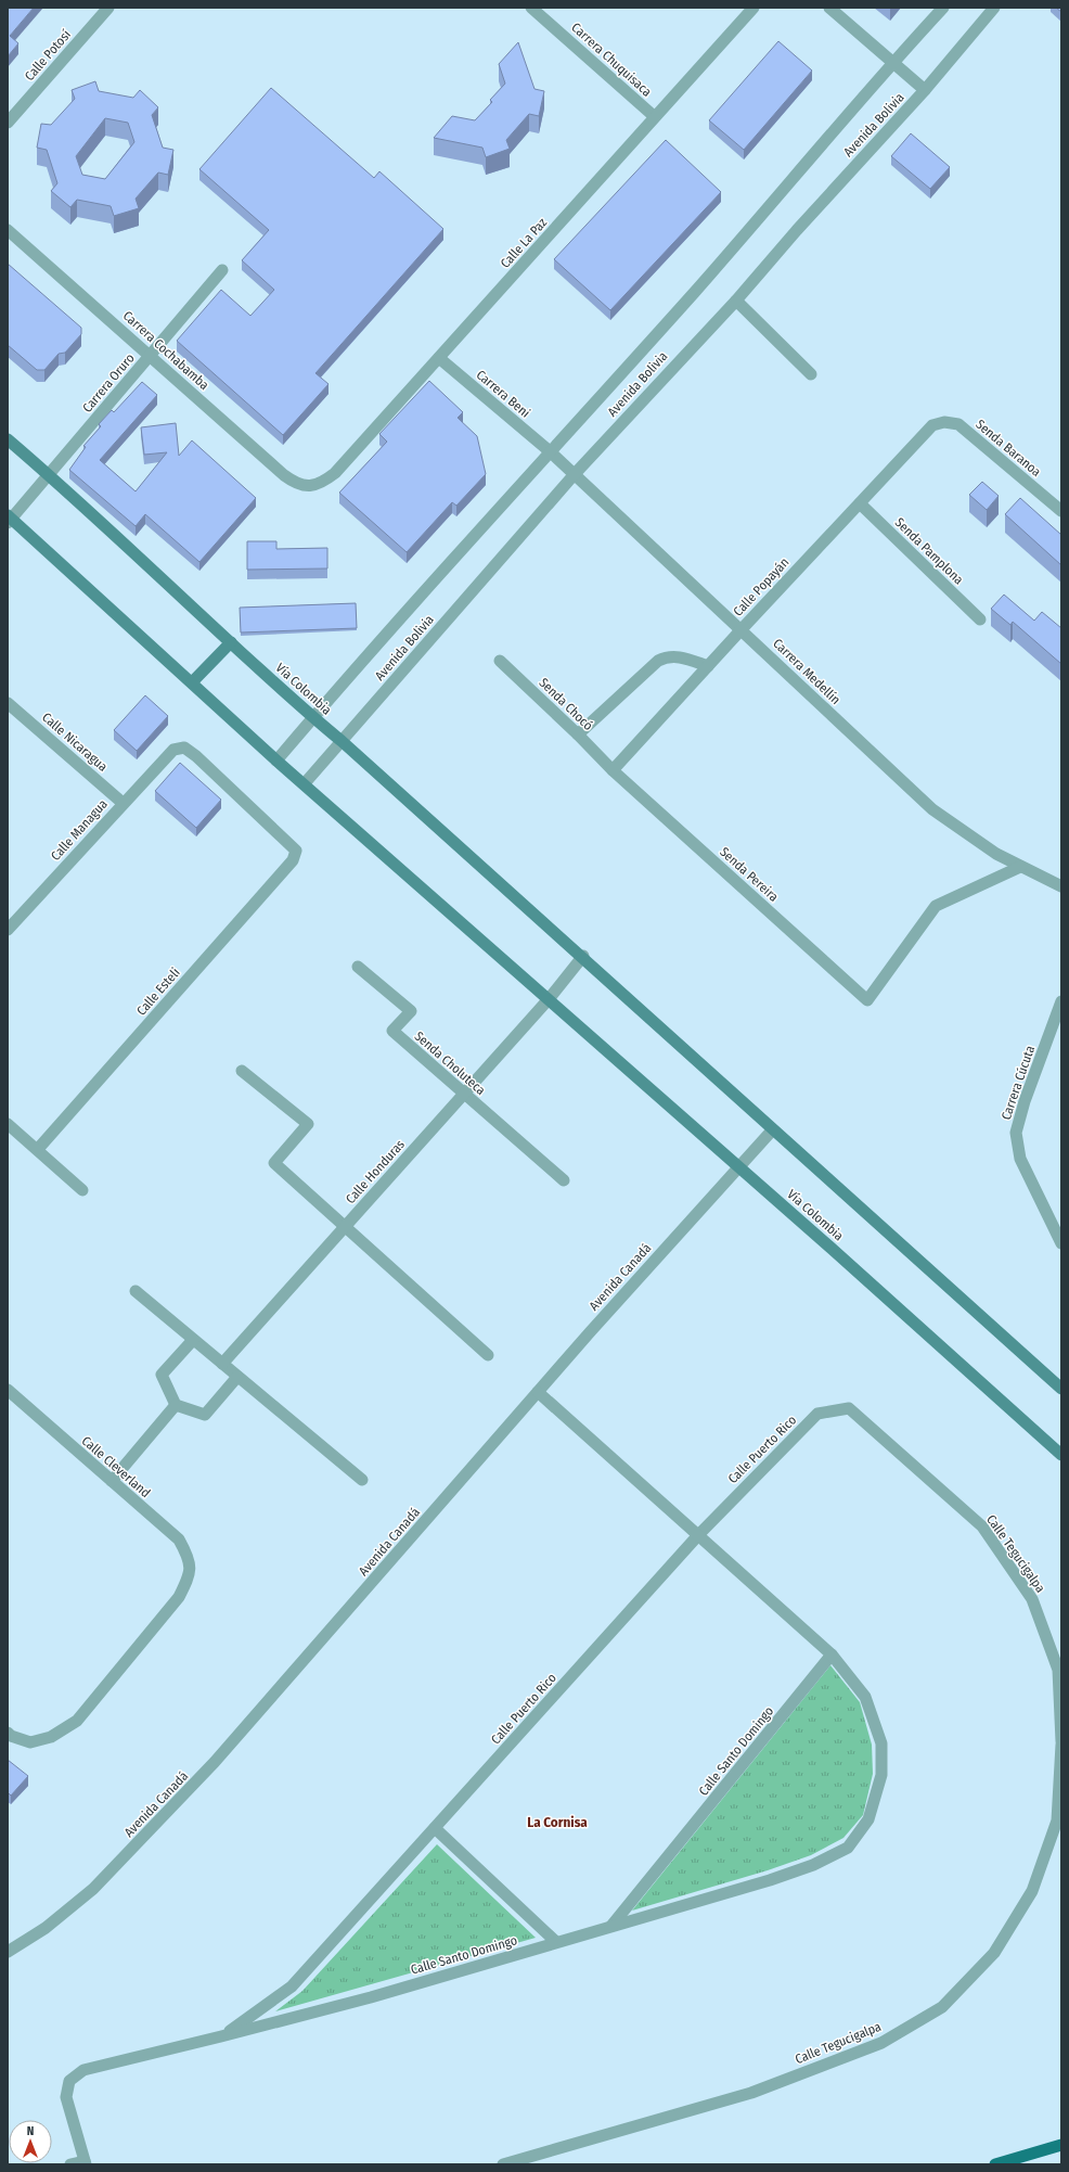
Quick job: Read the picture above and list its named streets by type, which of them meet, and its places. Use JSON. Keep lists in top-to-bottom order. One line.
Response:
{"streets":{"main road":["Vía Colombia"],"street":["Calle Potosí","Carrera Chuquisaca","Avenida Bolivia","Calle La Paz","Carrera Cochabamba","Carrera Oruro","Carrera Beni","Senda Baranoa","Senda Pamplona","Calle Popayán","Carrera Medellín","Senda Chocó","Calle Nicaragua","Calle Managua","Senda Pereira","Calle Esteli","Senda Choluteca","Carrera Cúcuta","Calle Honduras","Avenida Canadá","Calle Puerto Rico","Calle Cleverland","Calle Tegucigalpa","Calle Santo Domingo"]},"crossings":[["Carrera Chuquisaca","Calle La Paz"],["Avenida Bolivia","Carrera Beni"],["Avenida Bolivia","Carrera Medellín"],["Avenida Bolivia","Vía Colombia"],["Calle La Paz","Carrera Cochabamba"],["Calle La Paz","Carrera Beni"],["Carrera Cochabamba","Carrera Oruro"],["Carrera Oruro","Vía Colombia"],["Carrera Beni","Carrera Medellín"],["Senda Baranoa","Calle Popayán"],["Senda Pamplona","Calle Popayán"],["Calle Popayán","Carrera Medellín"],["Calle Popayán","Senda Chocó"],["Calle Popayán","Senda Pereira"],["Carrera Medellín","Senda Pereira"],["Vía Colombia","Calle Honduras"],["Vía Colombia","Avenida Canadá"],["Senda Chocó","Senda Pereira"],["Calle Nicaragua","Calle Managua"],["Calle Managua","Calle Esteli"],["Senda Choluteca","Calle Honduras"],["Calle Puerto Rico","Calle Tegucigalpa"],["Calle Puerto Rico","Calle Santo Domingo"]],"districts":["La Cornisa"],"north":"top"}
